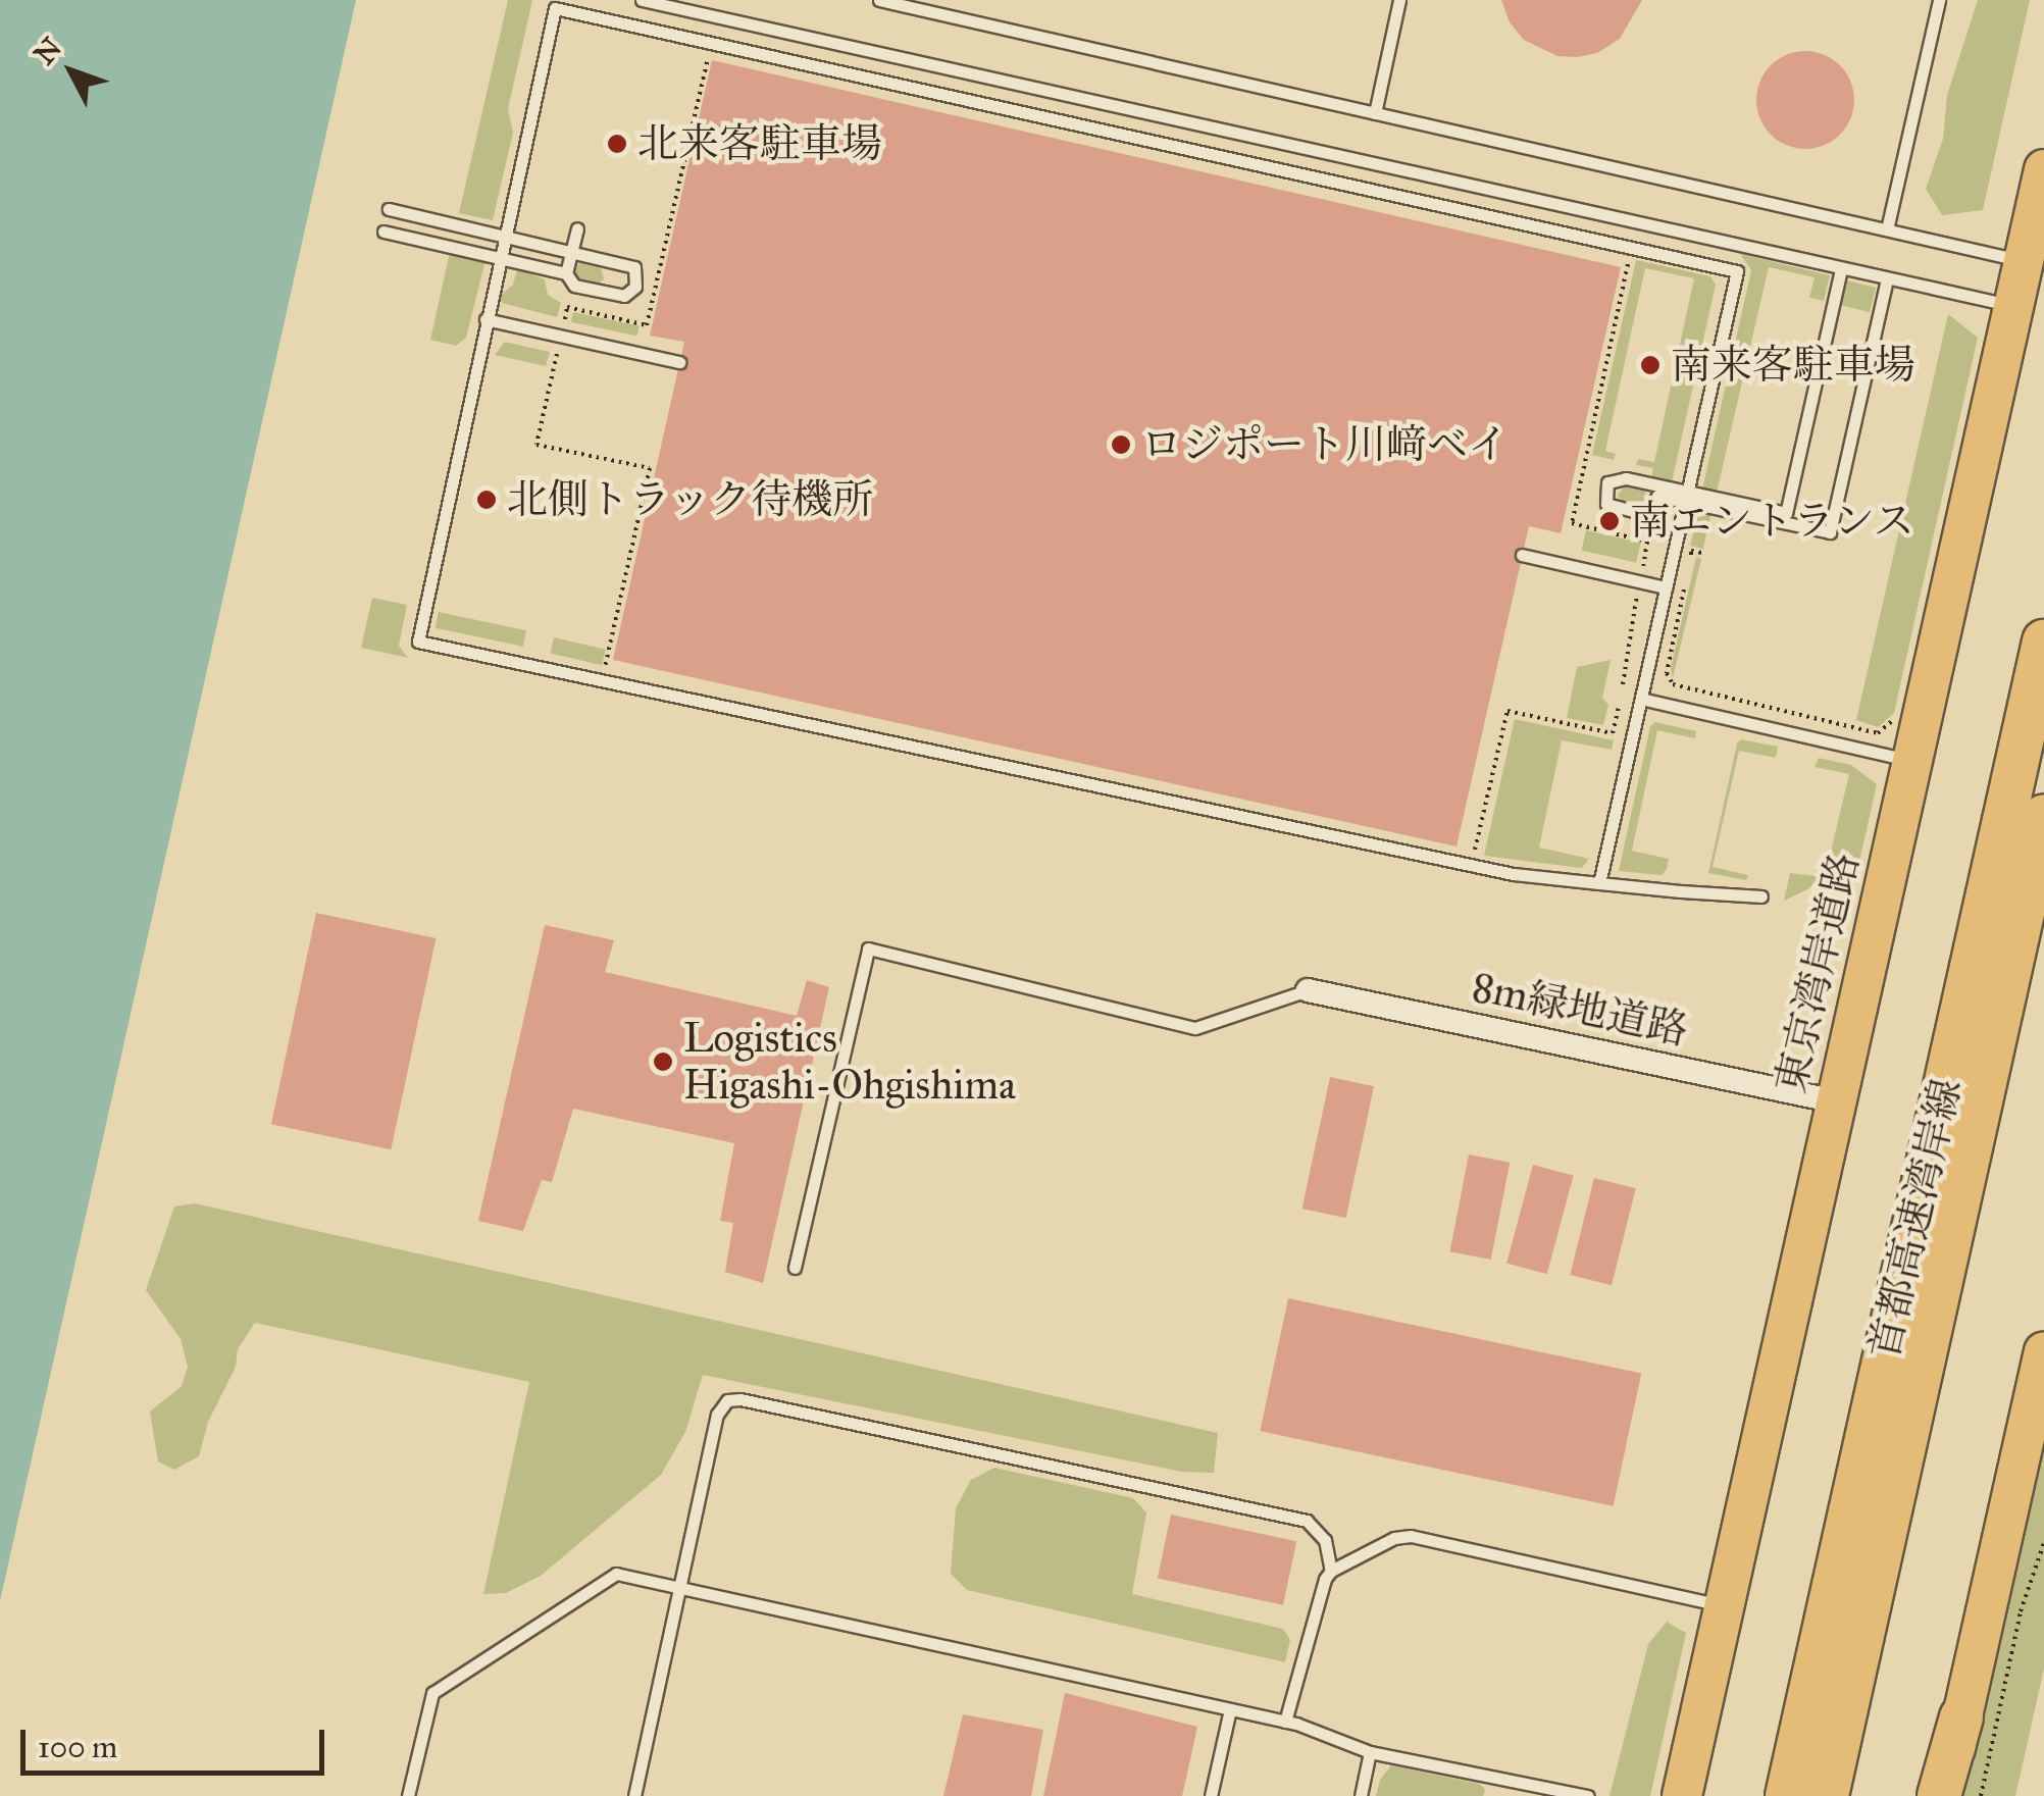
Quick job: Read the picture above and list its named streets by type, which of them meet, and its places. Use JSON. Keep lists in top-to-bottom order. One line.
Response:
{"streets":{"highway":["東京湾岸道路","首都高速湾岸線"],"street":["8m緑地道路"]},"crossings":[["東京湾岸道路","8m緑地道路"]],"places":["北来客駐車場","南来客駐車場","ロジポート川﨑ベイ","北側トラック待機所","南エントランス","Logistics Higashi-Ohgishima"],"scale_bar":"100 m","north":"top left"}
